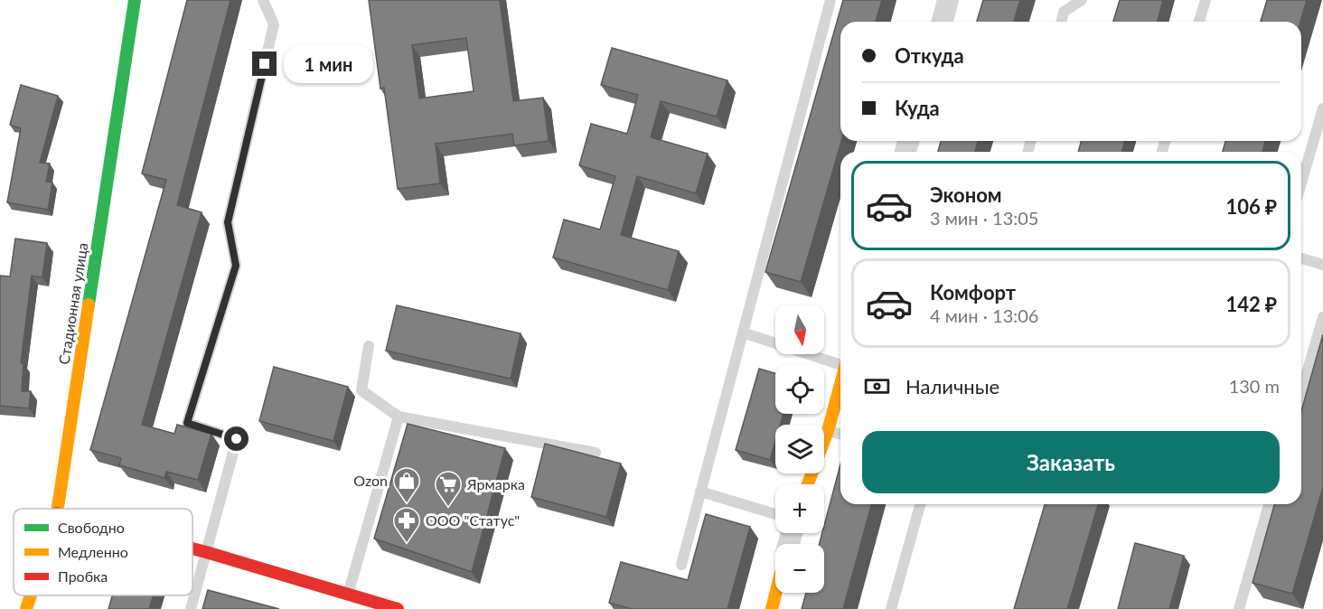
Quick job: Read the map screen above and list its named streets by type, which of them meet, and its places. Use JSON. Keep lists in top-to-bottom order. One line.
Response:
{"streets":{"street":["Стадионная улица"]},"places":{"shop":["Ozon"],"supermarket":["Ярмарка"],"pharmacy":["ООО \"Статус\""]},"legend":["Свободно","Медленно","Пробка"],"north":"bottom","page":{"banner":["Откуда","Куда"],"bubble":"1 мин","list":[{"name":"Эконом","note":"3 мин · 13:05","value":"106 ₽"},{"name":"Комфорт","note":"4 мин · 13:06","value":"142 ₽"}],"map_buttons":["+","−"],"pay":["Наличные","130 m"],"buttons":"Заказать"}}
